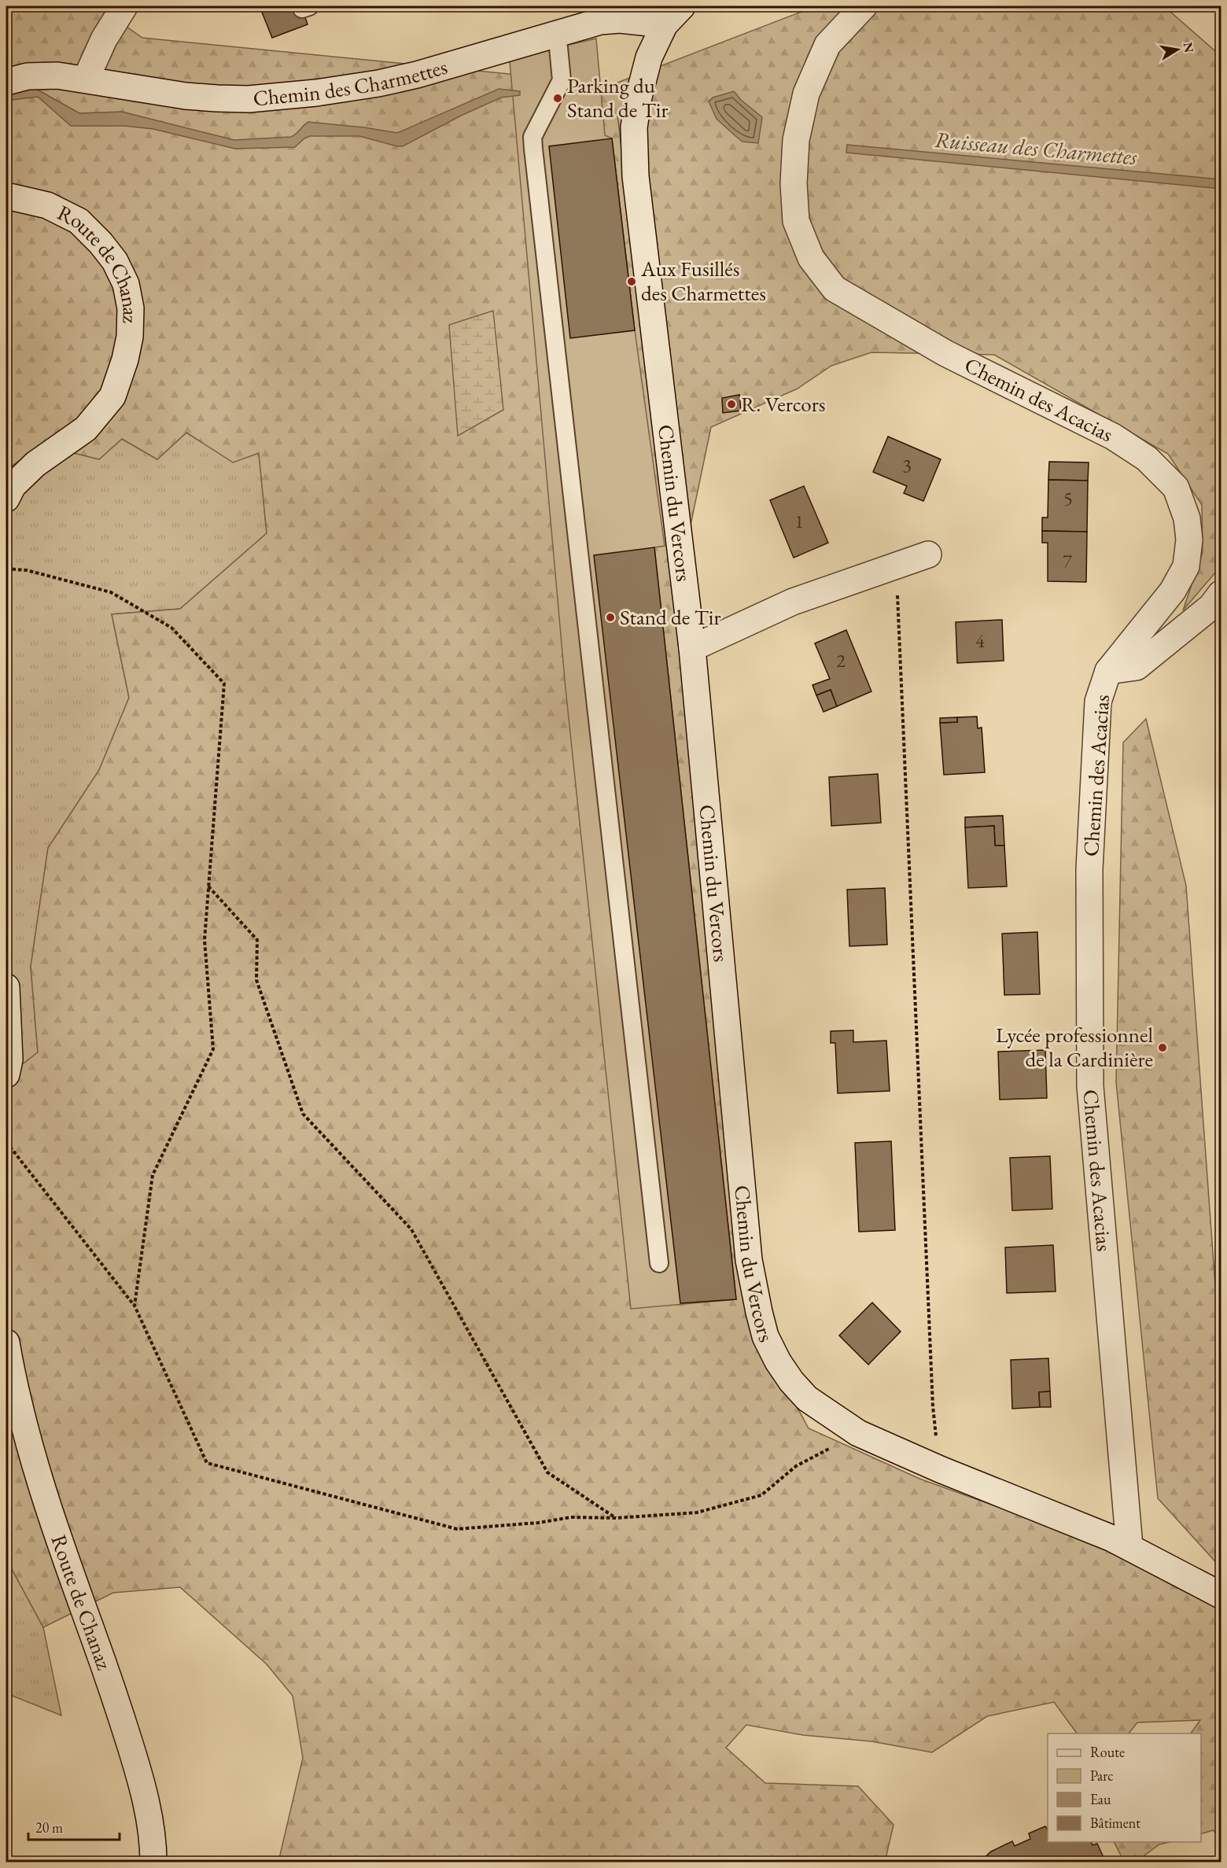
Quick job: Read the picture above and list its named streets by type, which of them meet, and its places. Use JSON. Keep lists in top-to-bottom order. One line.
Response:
{"streets":{"street":["Chemin des Charmettes","Route de Chanaz","Chemin des Acacias","Chemin du Vercors"]},"crossings":[["Chemin des Charmettes","Chemin du Vercors"],["Chemin des Acacias","Chemin du Vercors"]],"water":["Ruisseau des Charmettes"],"places":["Parking du Stand de Tir","Aux Fusillés des Charmettes","R. Vercors","Stand de Tir","Lycée professionnel de la Cardinière"],"house_numbers":["3","5","1","7","4","2"],"legend":["Route","Parc","Eau","Bâtiment"],"scale_bar":"20 m","north":"right"}
